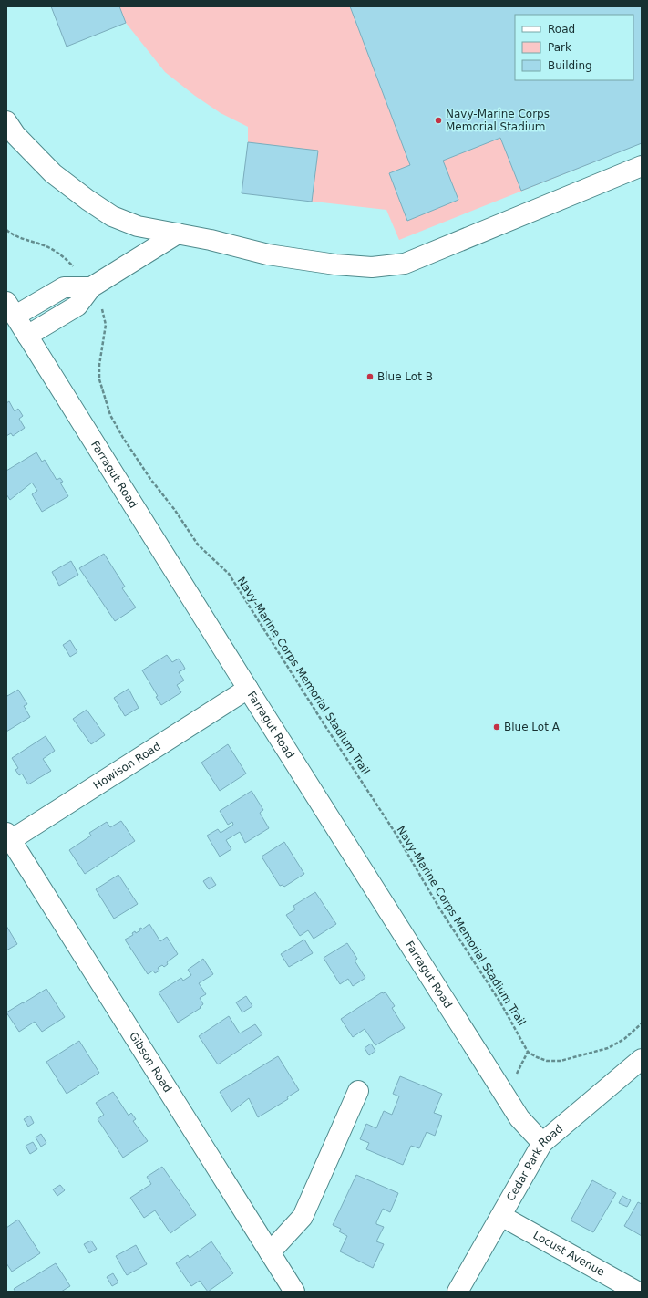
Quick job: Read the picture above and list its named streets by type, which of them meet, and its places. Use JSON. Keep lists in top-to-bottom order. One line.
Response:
{"streets":{"street":["Farragut Road","Howison Road","Gibson Road","Cedar Park Road","Locust Avenue"],"path":["Navy-Marine Corps Memorial Stadium Trail"]},"crossings":[["Farragut Road","Howison Road"],["Farragut Road","Cedar Park Road"],["Howison Road","Gibson Road"],["Cedar Park Road","Locust Avenue"]],"places":["Navy-Marine Corps Memorial Stadium","Blue Lot B","Blue Lot A"],"legend":["Road","Park","Building"]}
